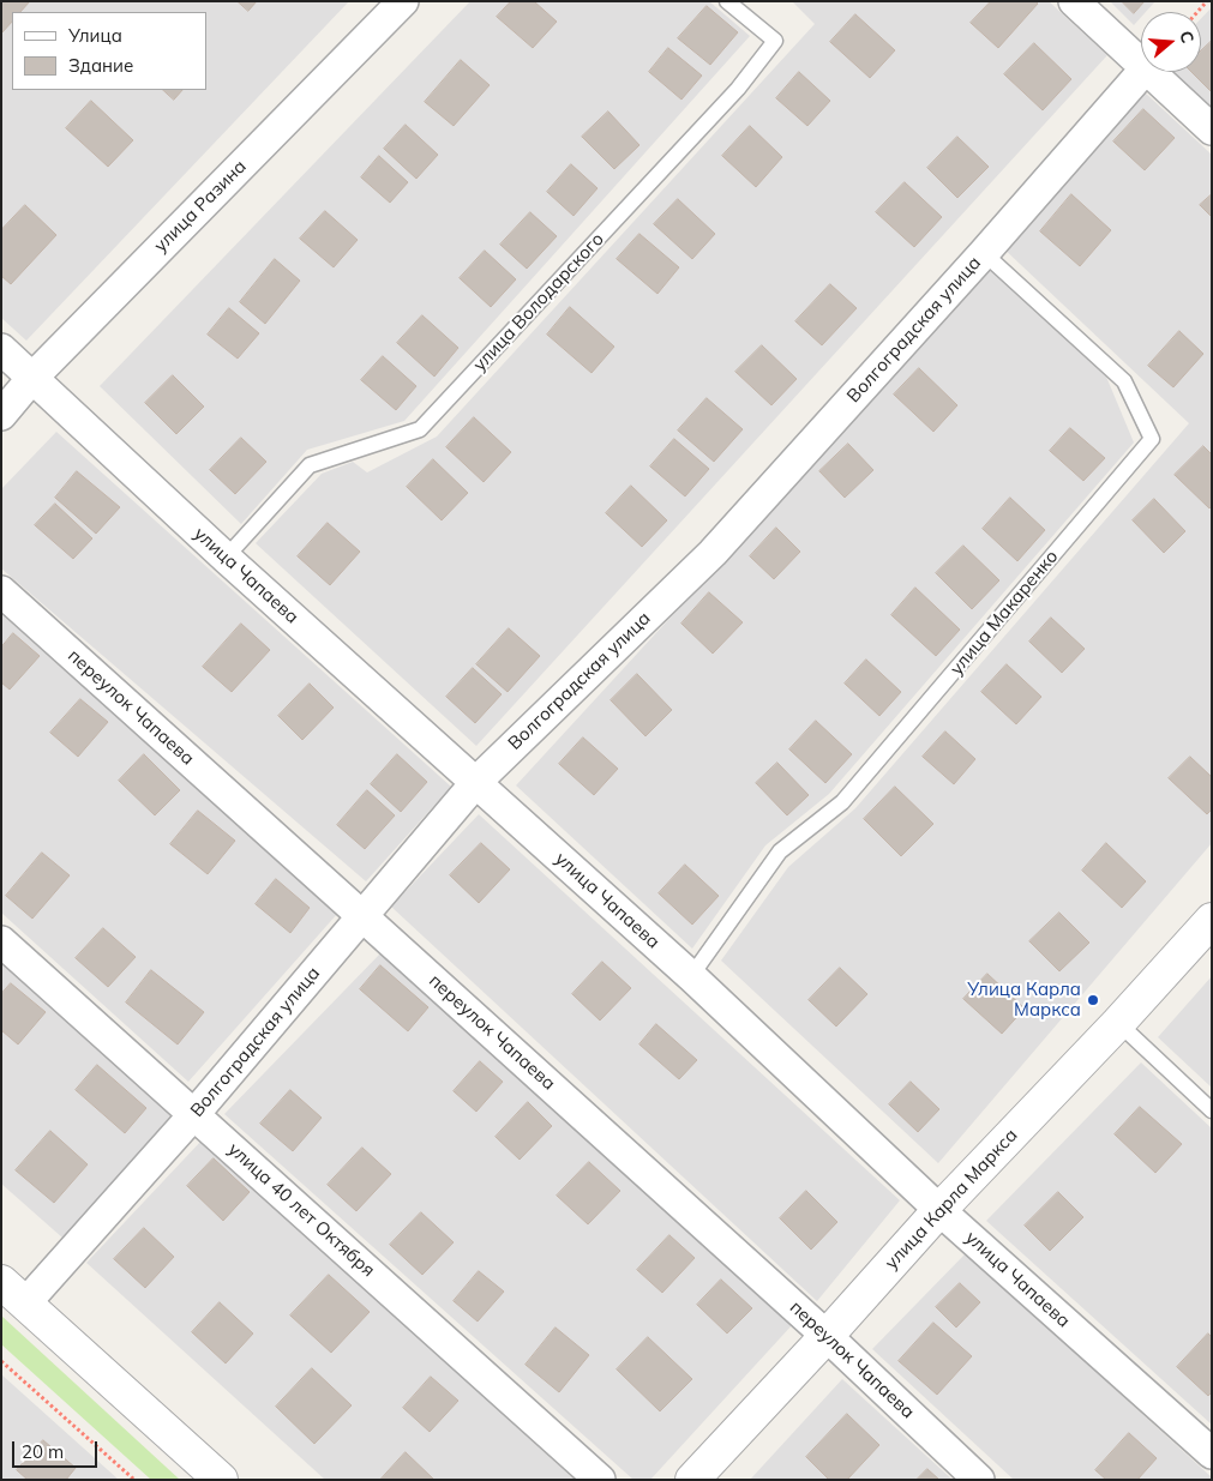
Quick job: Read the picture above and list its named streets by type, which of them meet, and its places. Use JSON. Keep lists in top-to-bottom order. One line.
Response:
{"streets":{"street":["улица Разина","Волгоградская улица","улица Чапаева","переулок Чапаева","улица Карла Маркса","улица 40 лет Октября"],"lane":["улица Володарского","улица Макаренко"]},"crossings":[["улица Разина","улица Чапаева"],["улица Володарского","улица Чапаева"],["Волгоградская улица","улица Чапаева"],["Волгоградская улица","улица Макаренко"],["Волгоградская улица","переулок Чапаева"],["Волгоградская улица","улица 40 лет Октября"],["улица Чапаева","улица Макаренко"],["улица Чапаева","улица Карла Маркса"],["переулок Чапаева","улица Карла Маркса"]],"places":["Улица Карла Маркса"],"legend":["Улица","Здание"],"scale_bar":"20 m","north":"right"}
